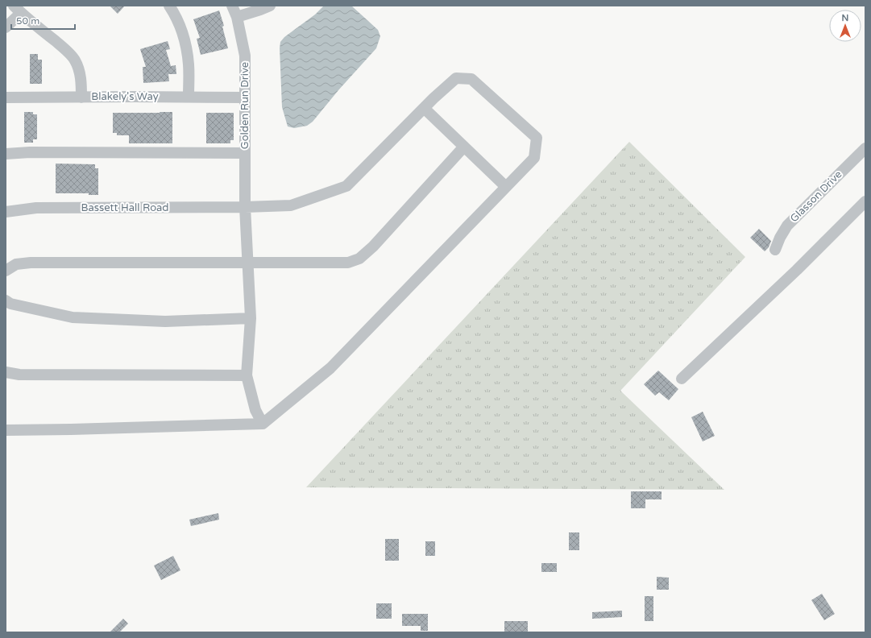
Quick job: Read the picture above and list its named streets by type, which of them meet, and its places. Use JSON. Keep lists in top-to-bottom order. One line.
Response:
{"streets":{"street":["Blakely's Way","Golden Run Drive","Glasson Drive","Bassett Hall Road"]},"crossings":[["Blakely's Way","Golden Run Drive"],["Golden Run Drive","Bassett Hall Road"]],"scale_bar":"50 m","north":"top"}
